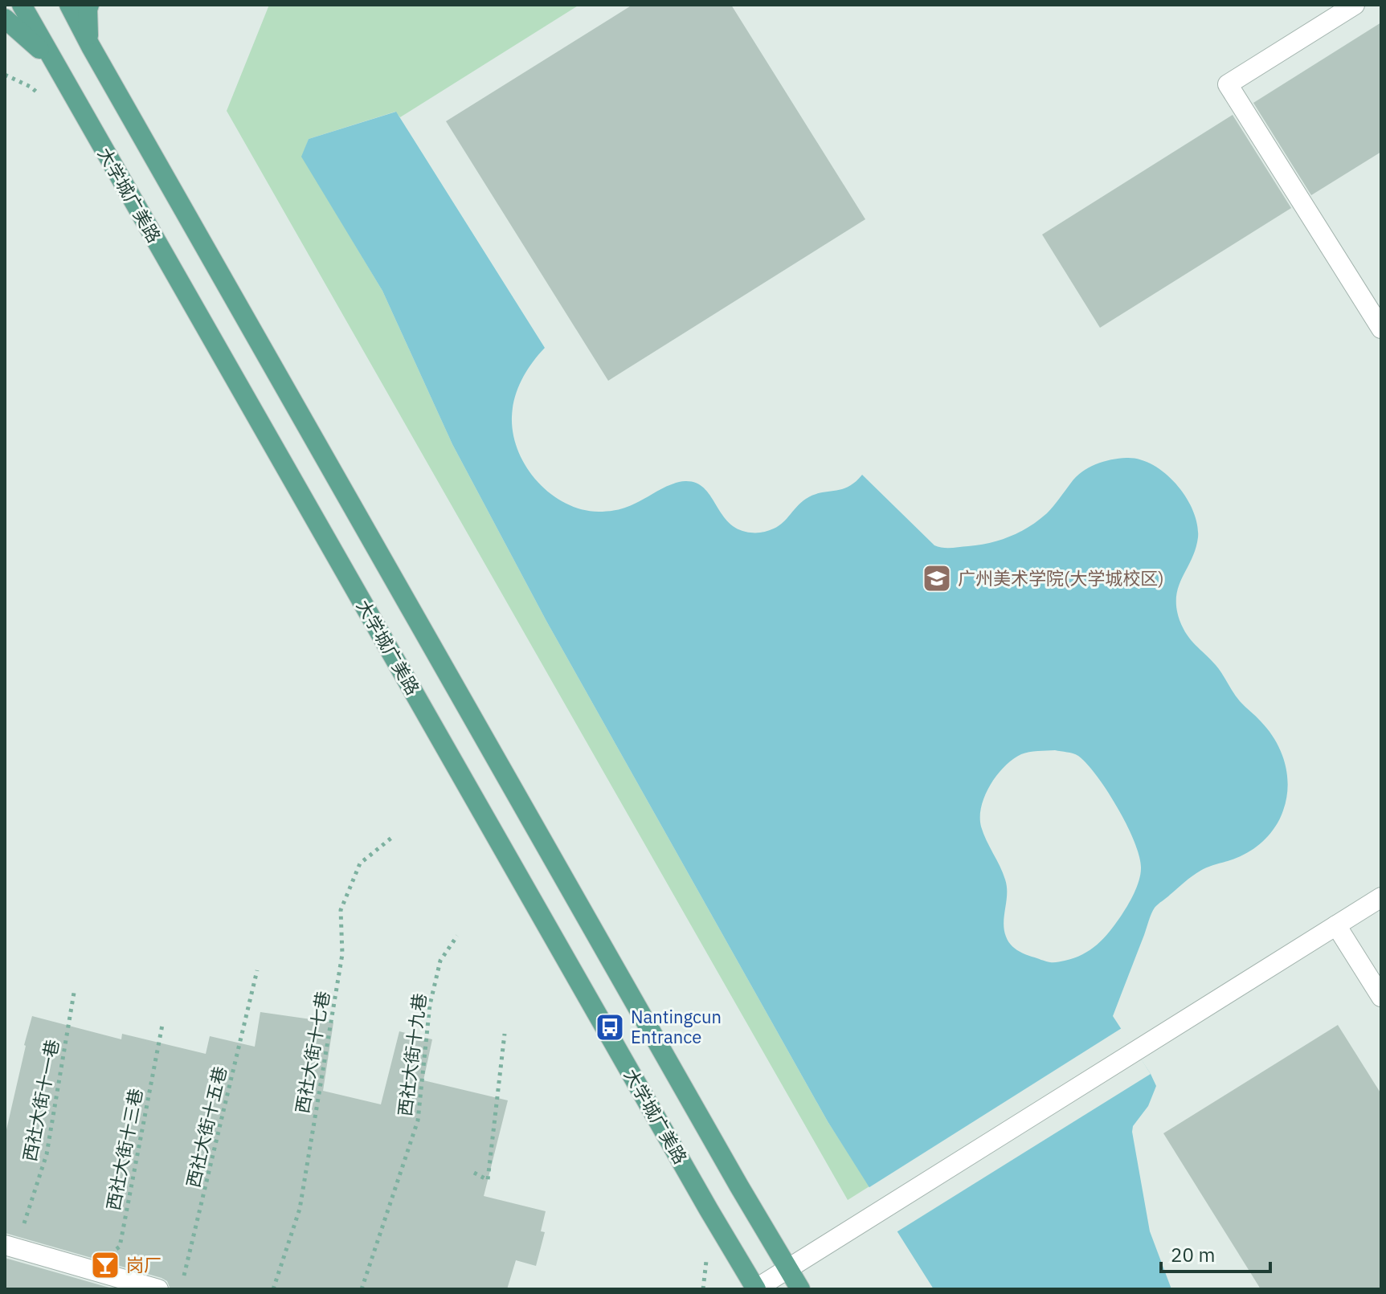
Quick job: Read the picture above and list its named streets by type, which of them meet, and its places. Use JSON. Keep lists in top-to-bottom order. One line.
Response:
{"streets":{"main road":["大学城广美路"],"path":["西社大街十七巷","西社大街十九巷","西社大街十一巷","西社大街十五巷","西社大街十三巷"]},"places":{"school or university":["广州美术学院(大学城校区)"],"bus stop":["Nantingcun Entrance"],"bar":["岗厂"]},"scale_bar":"20 m"}
